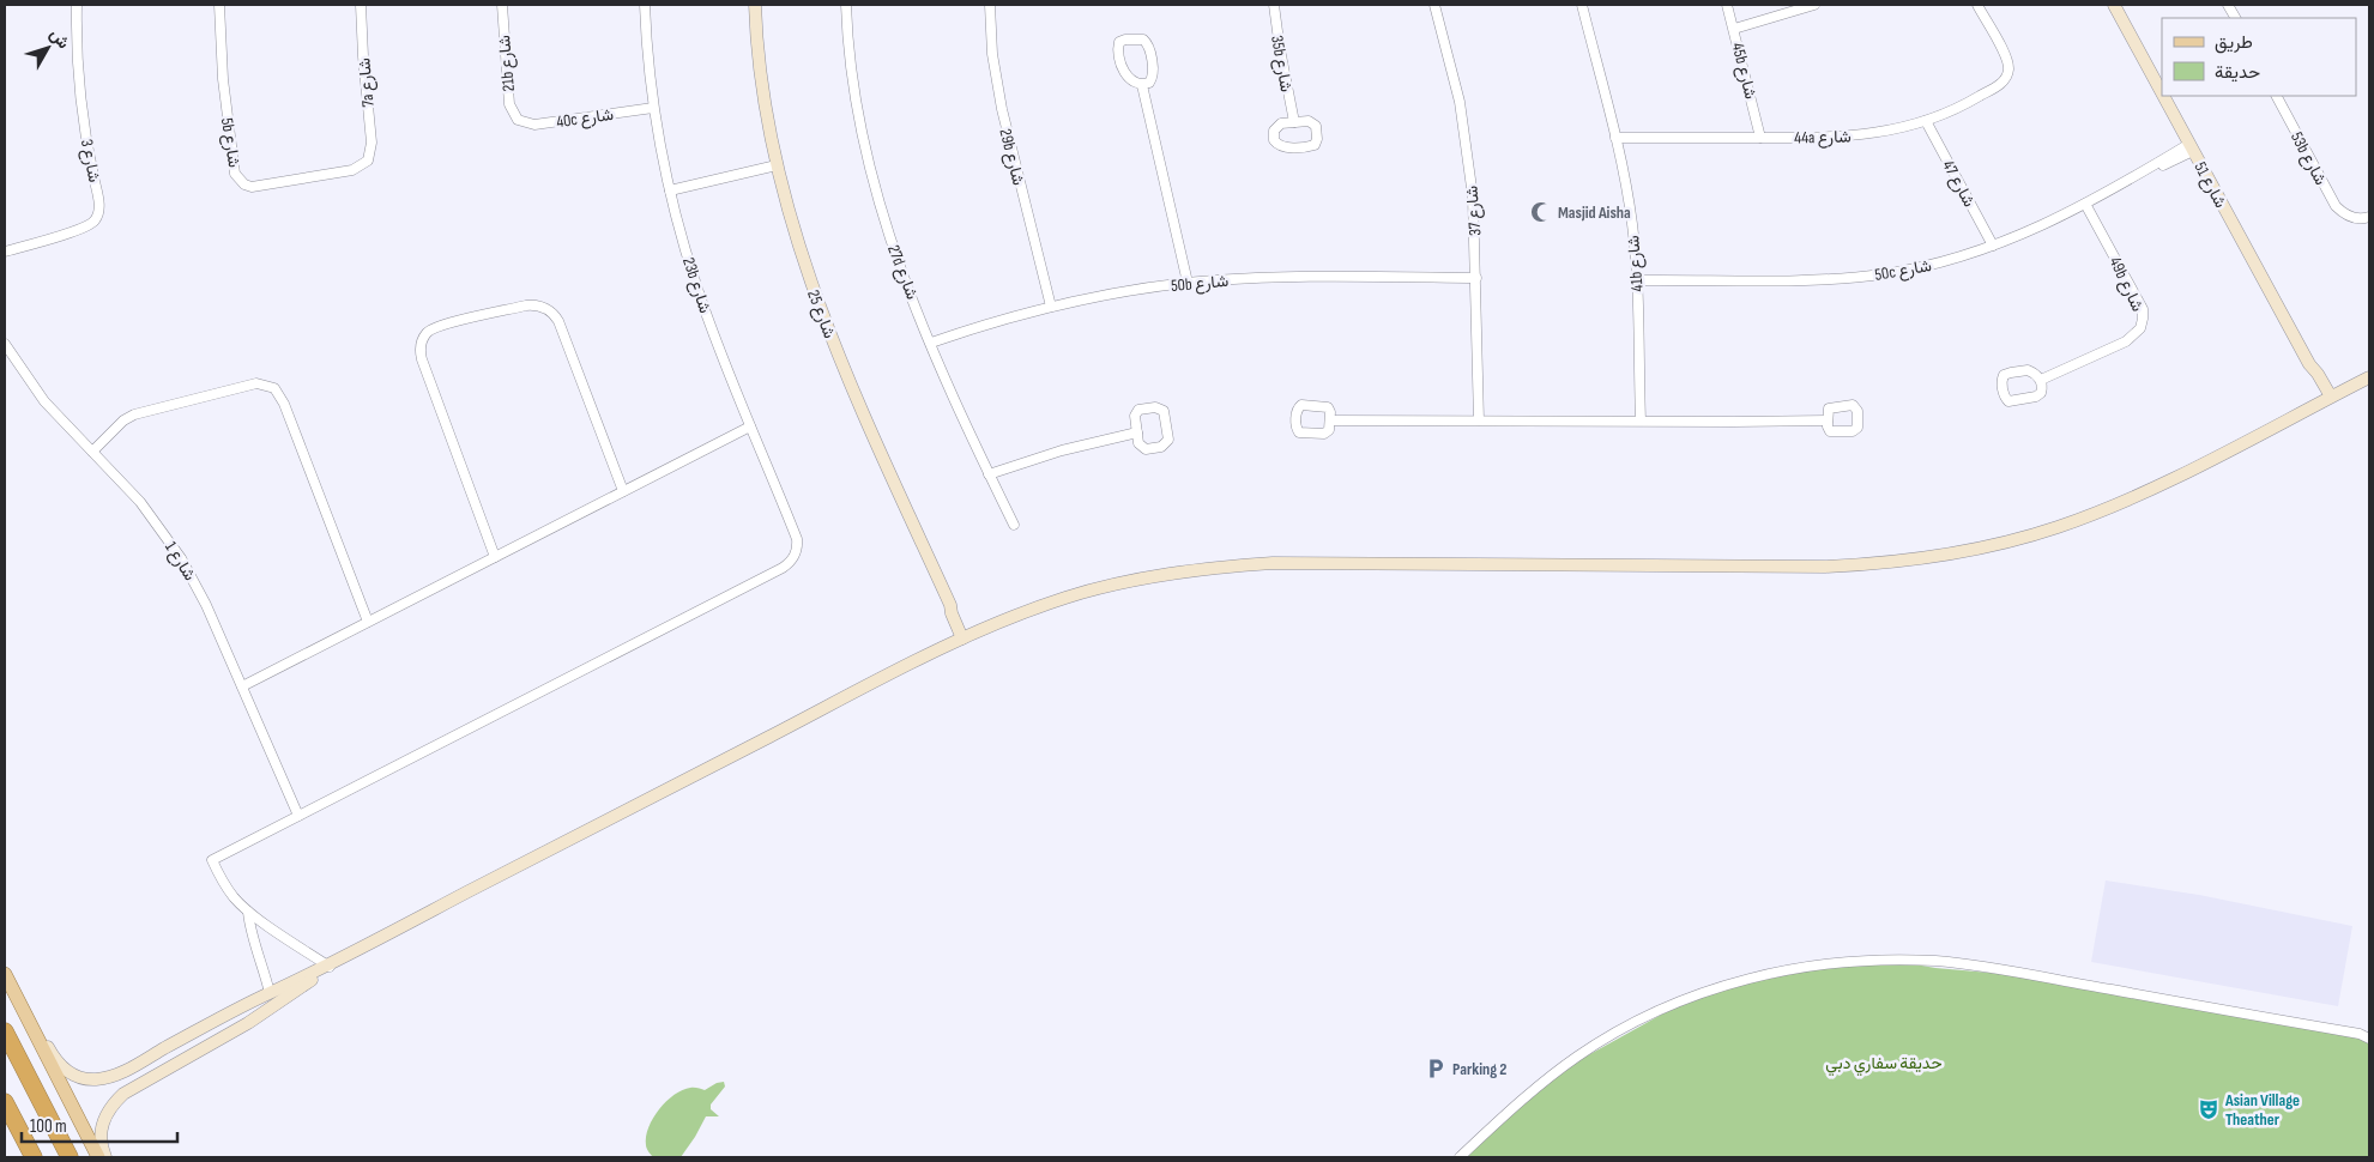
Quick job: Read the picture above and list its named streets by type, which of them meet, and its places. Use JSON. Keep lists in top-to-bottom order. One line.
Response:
{"streets":{"street":["21b شارع","35b شارع","45b شارع","7a شارع","40c شارع","44a شارع","5b شارع","29b شارع","53b شارع","شارع 3","شارع 47","شارع 51","شارع 37","41b شارع","50c شارع","27d شارع","50b شارع","49b شارع","23b شارع","شارع 25","شارع 1"]},"crossings":[["21b شارع","40c شارع"],["45b شارع","44a شارع"],["7a شارع","5b شارع"],["40c شارع","23b شارع"],["44a شارع","شارع 47"],["44a شارع","41b شارع"],["29b شارع","50b شارع"],["شارع 47","50c شارع"],["شارع 51","50c شارع"],["شارع 37","50b شارع"],["41b شارع","50c شارع"],["50c شارع","49b شارع"],["27d شارع","50b شارع"],["23b شارع","شارع 1"]],"parks":["حديقة سفاري دبي"],"places":{"mosque":["Masjid Aisha"],"parking":["Parking 2"],"theatre":["Asian Village Theather"]},"legend":["طريق","حديقة"],"scale_bar":"100 m","north":"top right"}
